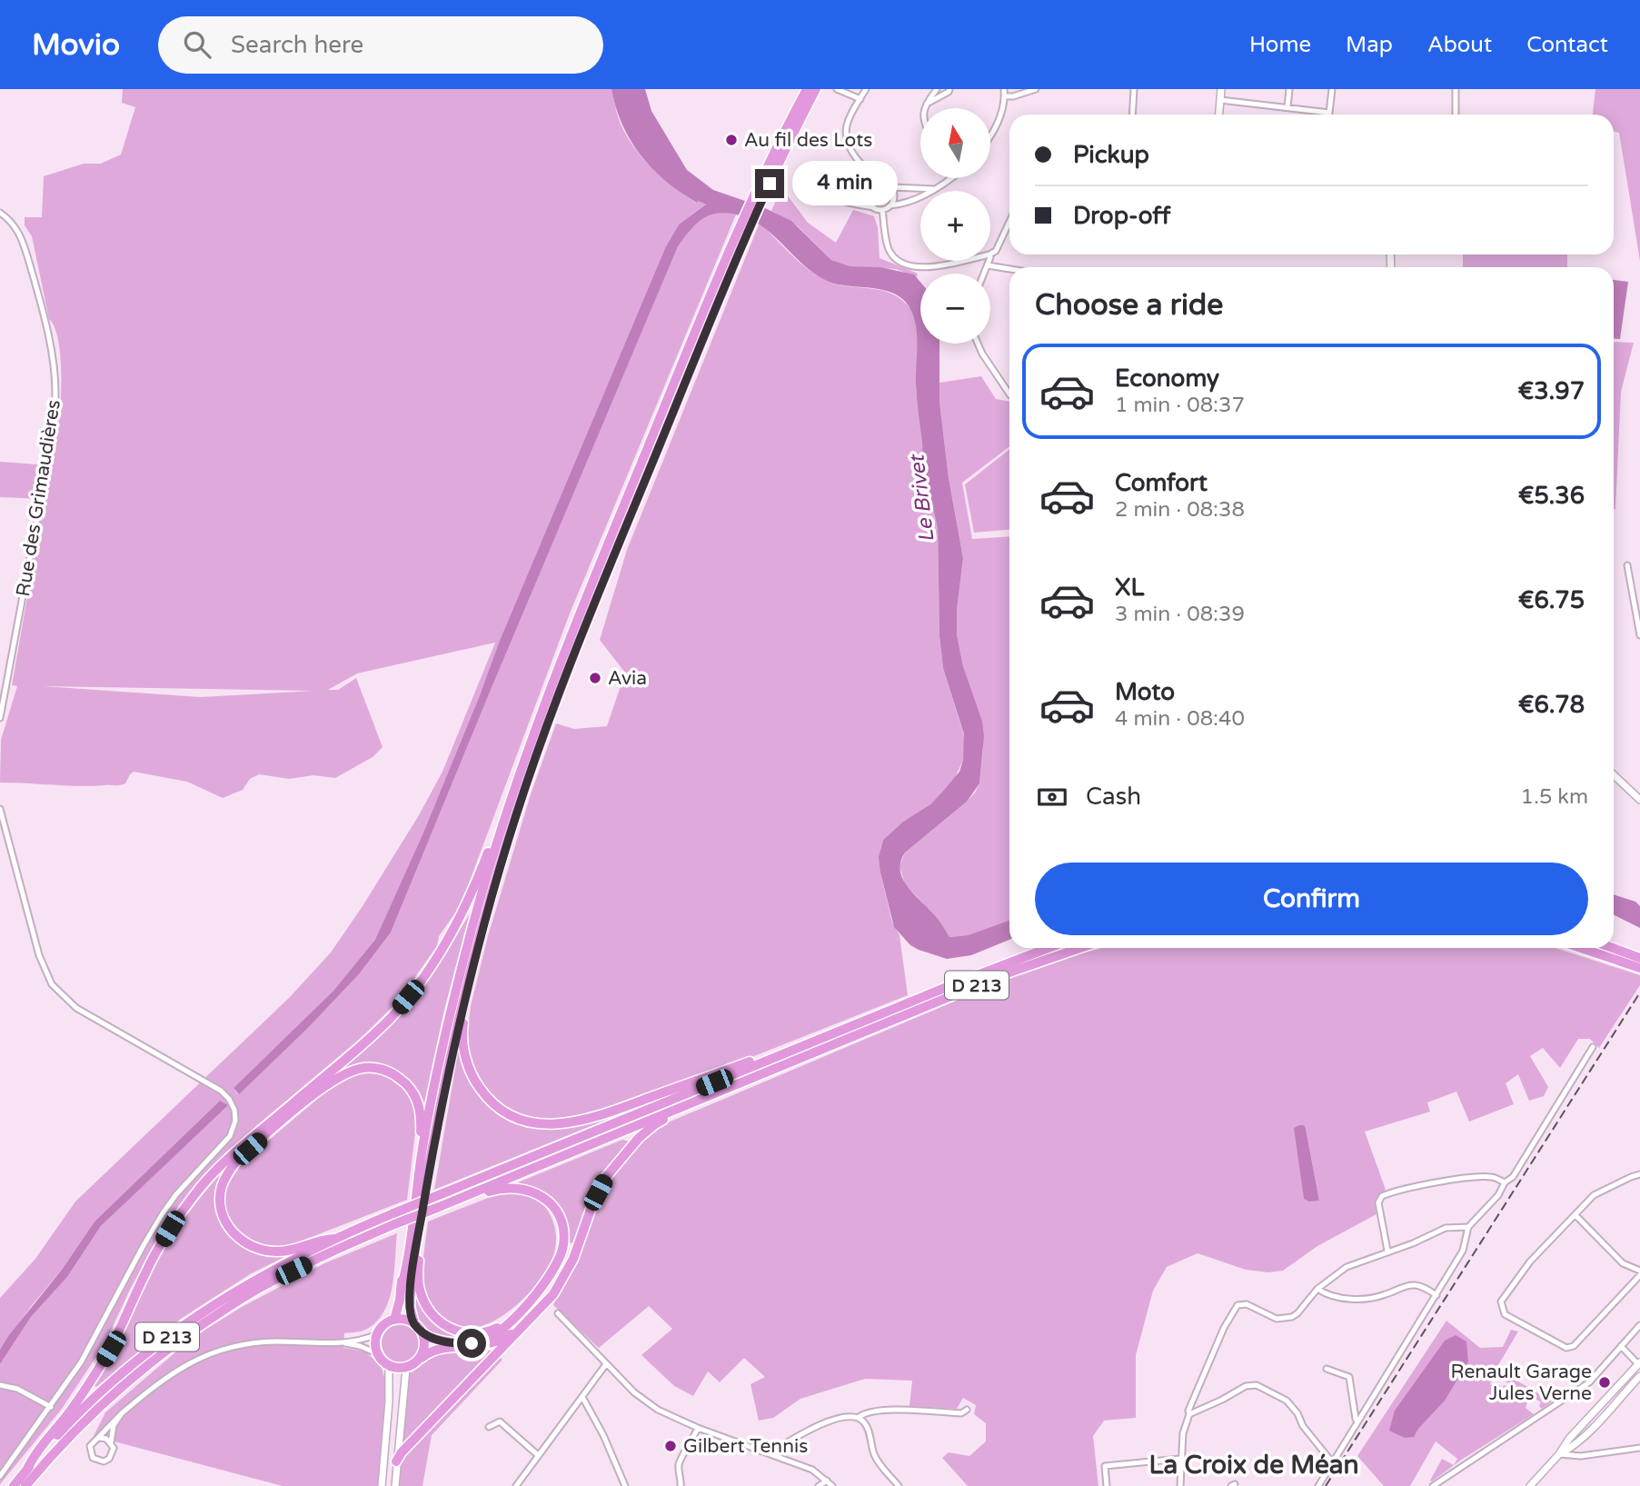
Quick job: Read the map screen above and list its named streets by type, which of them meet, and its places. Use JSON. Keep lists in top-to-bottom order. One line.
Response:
{"streets":{"highway":["D 213"],"street":["Rue des Grimaudières"]},"districts":["La Croix de Méan"],"water":["Le Brivet"],"places":["Au fil des Lots","Avia","Renault Garage Jules Verne","Gilbert Tennis"],"north":"top","page":{"header":"Movio","search":"Search here","nav":["Home","Map","About","Contact"],"map_buttons":["+","−"],"banner":["Pickup","Drop-off"],"bubble":"4 min","heading":"Choose a ride","list":[{"name":"Economy","note":"1 min · 08:37","value":"€3.97"},{"name":"Comfort","note":"2 min · 08:38","value":"€5.36"},{"name":"XL","note":"3 min · 08:39","value":"€6.75"},{"name":"Moto","note":"4 min · 08:40","value":"€6.78"}],"pay":["Cash","1.5 km"],"buttons":"Confirm"}}
